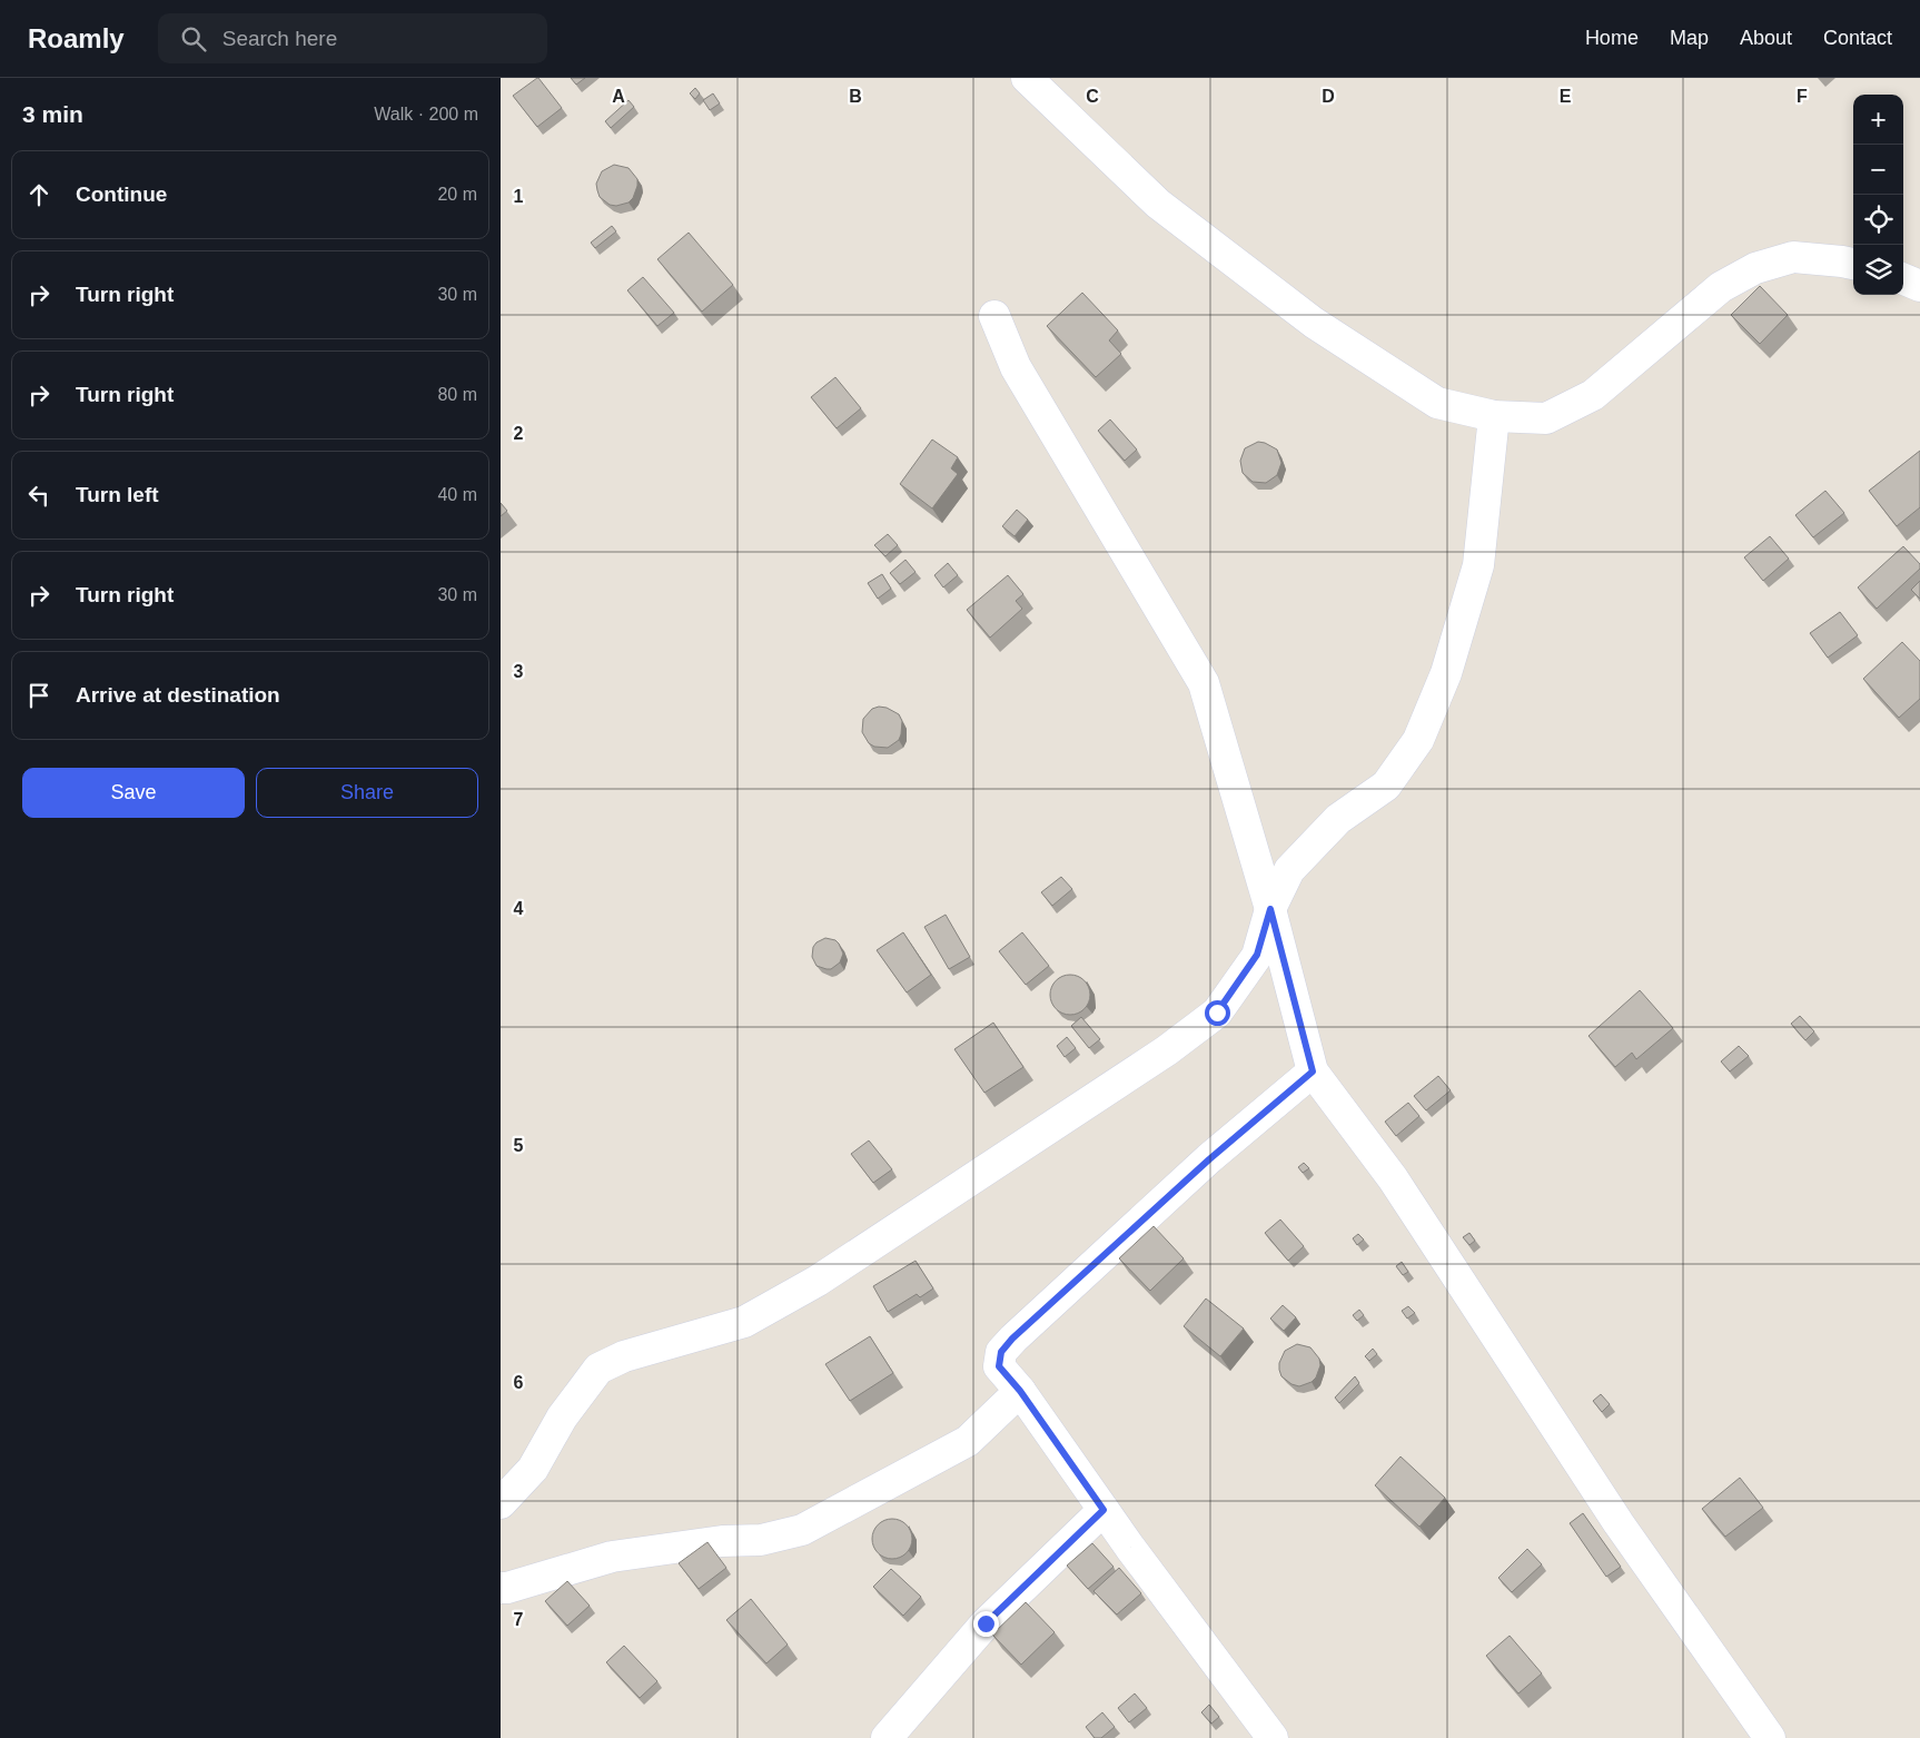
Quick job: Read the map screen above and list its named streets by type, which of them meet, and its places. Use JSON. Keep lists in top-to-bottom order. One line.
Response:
{"page":{"header":"Roamly","search":"Search here","nav":["Home","Map","About","Contact"],"heading":["3 min","Walk · 200 m"],"map_buttons":["+","−"],"list":[["Continue","20 m"],["Turn right","30 m"],["Turn right","80 m"],["Turn left","40 m"],["Turn right","30 m"],"Arrive at destination"],"buttons":["Save","Share"]},"grid":{"columns":["A","B","C","D","E","F"],"rows":["1","2","3","4","5","6","7"]}}
